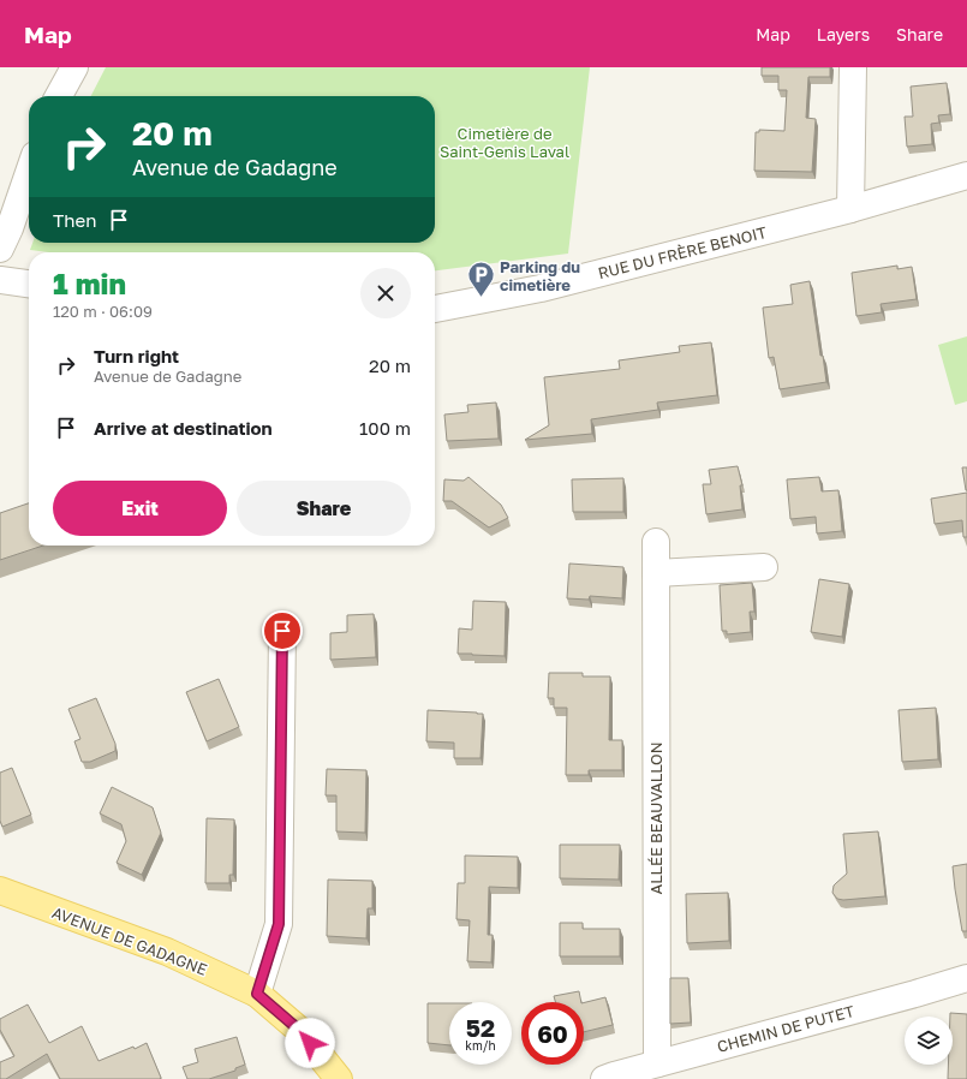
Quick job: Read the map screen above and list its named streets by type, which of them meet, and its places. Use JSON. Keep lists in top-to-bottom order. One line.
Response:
{"streets":{"main road":["AVENUE DE GADAGNE"],"street":["RUE DU FRÈRE BENOIT","ALLÉE BEAUVALLON","CHEMIN DE PUTET"]},"crossings":[["ALLÉE BEAUVALLON","CHEMIN DE PUTET"]],"parks":["Cimetière de Saint-Genis Laval"],"places":{"parking":["Parking du cimetière"]},"page":{"header":"Map","nav":["Map","Layers","Share"],"turn":["20 m","Avenue de Gadagne"],"then":"Then","heading":["1 min","120 m · 06:09"],"list":[{"name":"Turn right","note":"Avenue de Gadagne","value":"20 m"},{"name":"Arrive at destination","value":"100 m"}],"buttons":["Exit","Share"],"speed":"52 km/h","limit":"60"}}
